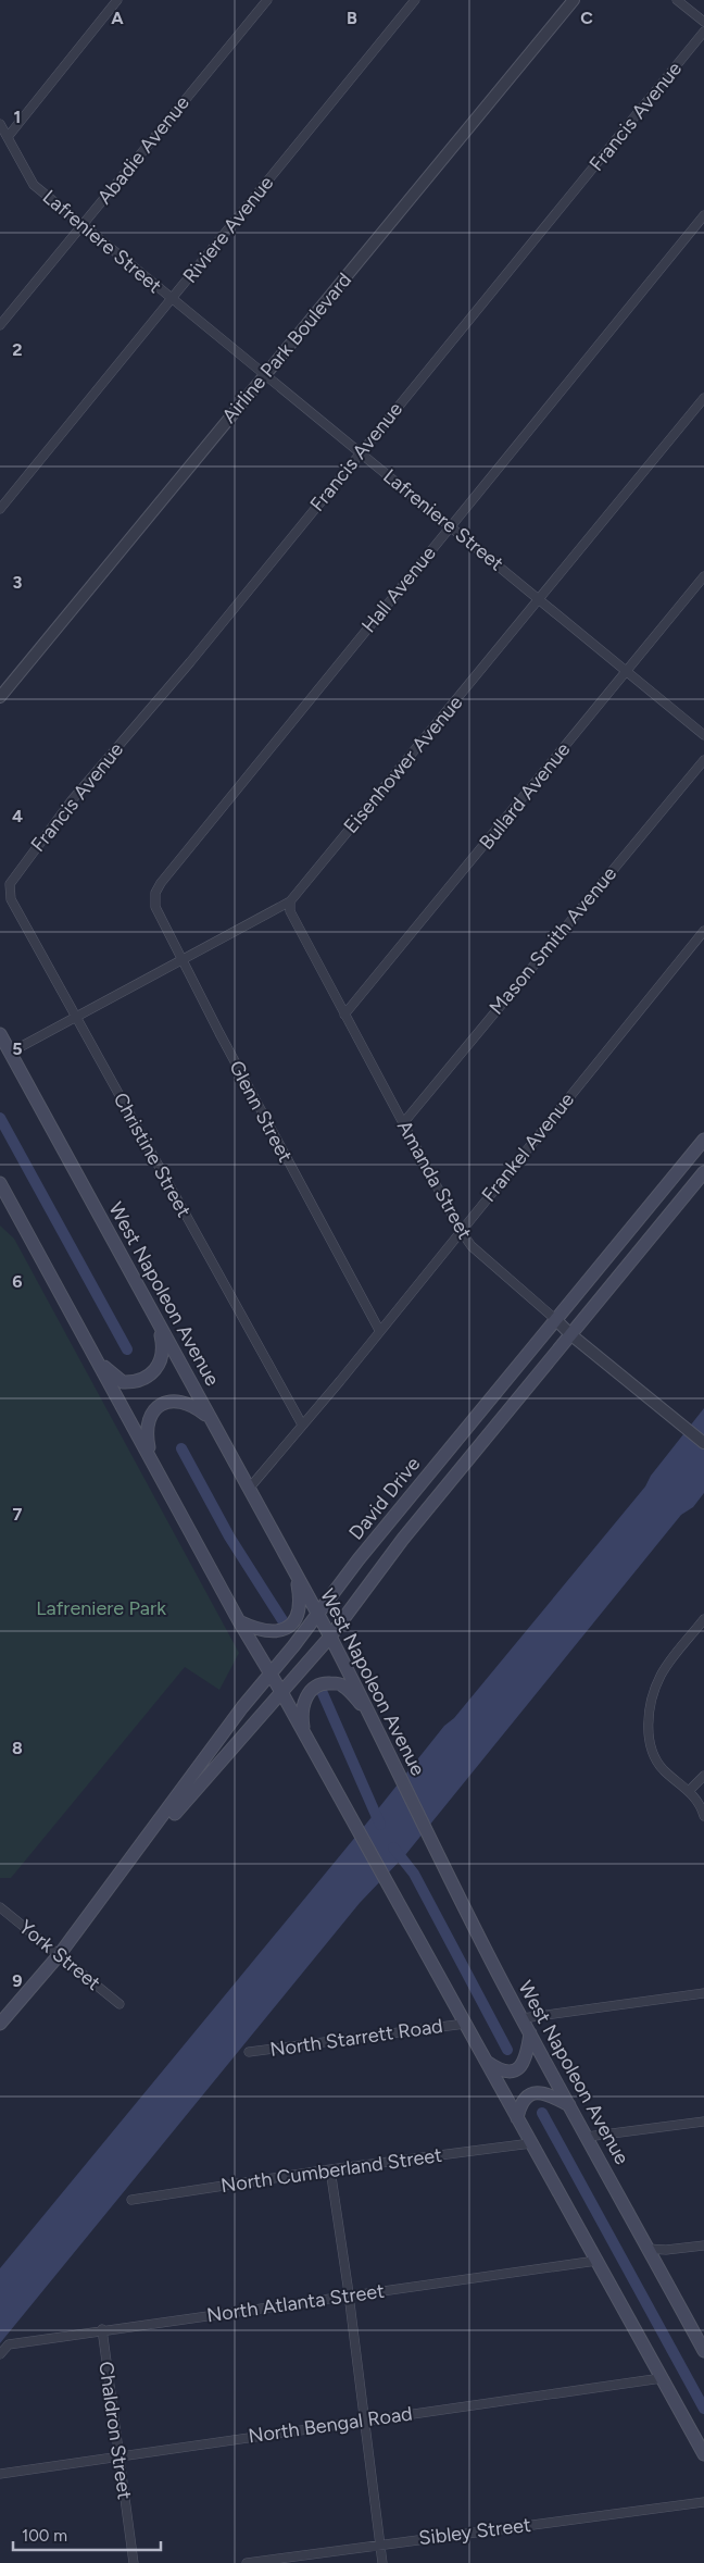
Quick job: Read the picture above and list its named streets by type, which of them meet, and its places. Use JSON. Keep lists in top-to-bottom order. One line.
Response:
{"streets":{"main road":["West Napoleon Avenue","David Drive"],"street":["Francis Avenue","Abadie Avenue","Riviere Avenue","Lafreniere Street","Airline Park Boulevard","Hall Avenue","Eisenhower Avenue","Bullard Avenue","Mason Smith Avenue","Glenn Street","Frankel Avenue","Christine Street","Amanda Street","York Street","North Starrett Road","North Cumberland Street","North Atlanta Street","North Bengal Road","Chaldron Street","Sibley Street"]},"crossings":[["Francis Avenue","Lafreniere Street"],["Francis Avenue","Christine Street"],["Abadie Avenue","Lafreniere Street"],["Riviere Avenue","Lafreniere Street"],["Lafreniere Street","Airline Park Boulevard"],["Lafreniere Street","Hall Avenue"],["Lafreniere Street","Eisenhower Avenue"],["Lafreniere Street","Bullard Avenue"],["Hall Avenue","Glenn Street"],["Eisenhower Avenue","Glenn Street"],["Eisenhower Avenue","Christine Street"],["Eisenhower Avenue","Amanda Street"],["Eisenhower Avenue","West Napoleon Avenue"],["Bullard Avenue","Amanda Street"],["Mason Smith Avenue","Amanda Street"],["Glenn Street","Frankel Avenue"],["Frankel Avenue","Christine Street"],["Frankel Avenue","Amanda Street"],["Frankel Avenue","West Napoleon Avenue"],["Amanda Street","David Drive"],["West Napoleon Avenue","David Drive"],["David Drive","York Street"],["North Atlanta Street","Chaldron Street"],["North Bengal Road","Chaldron Street"]],"parks":["Lafreniere Park"],"scale_bar":"100 m","grid":{"columns":["A","B","C"],"rows":["1","2","3","4","5","6","7","8","9"]}}
